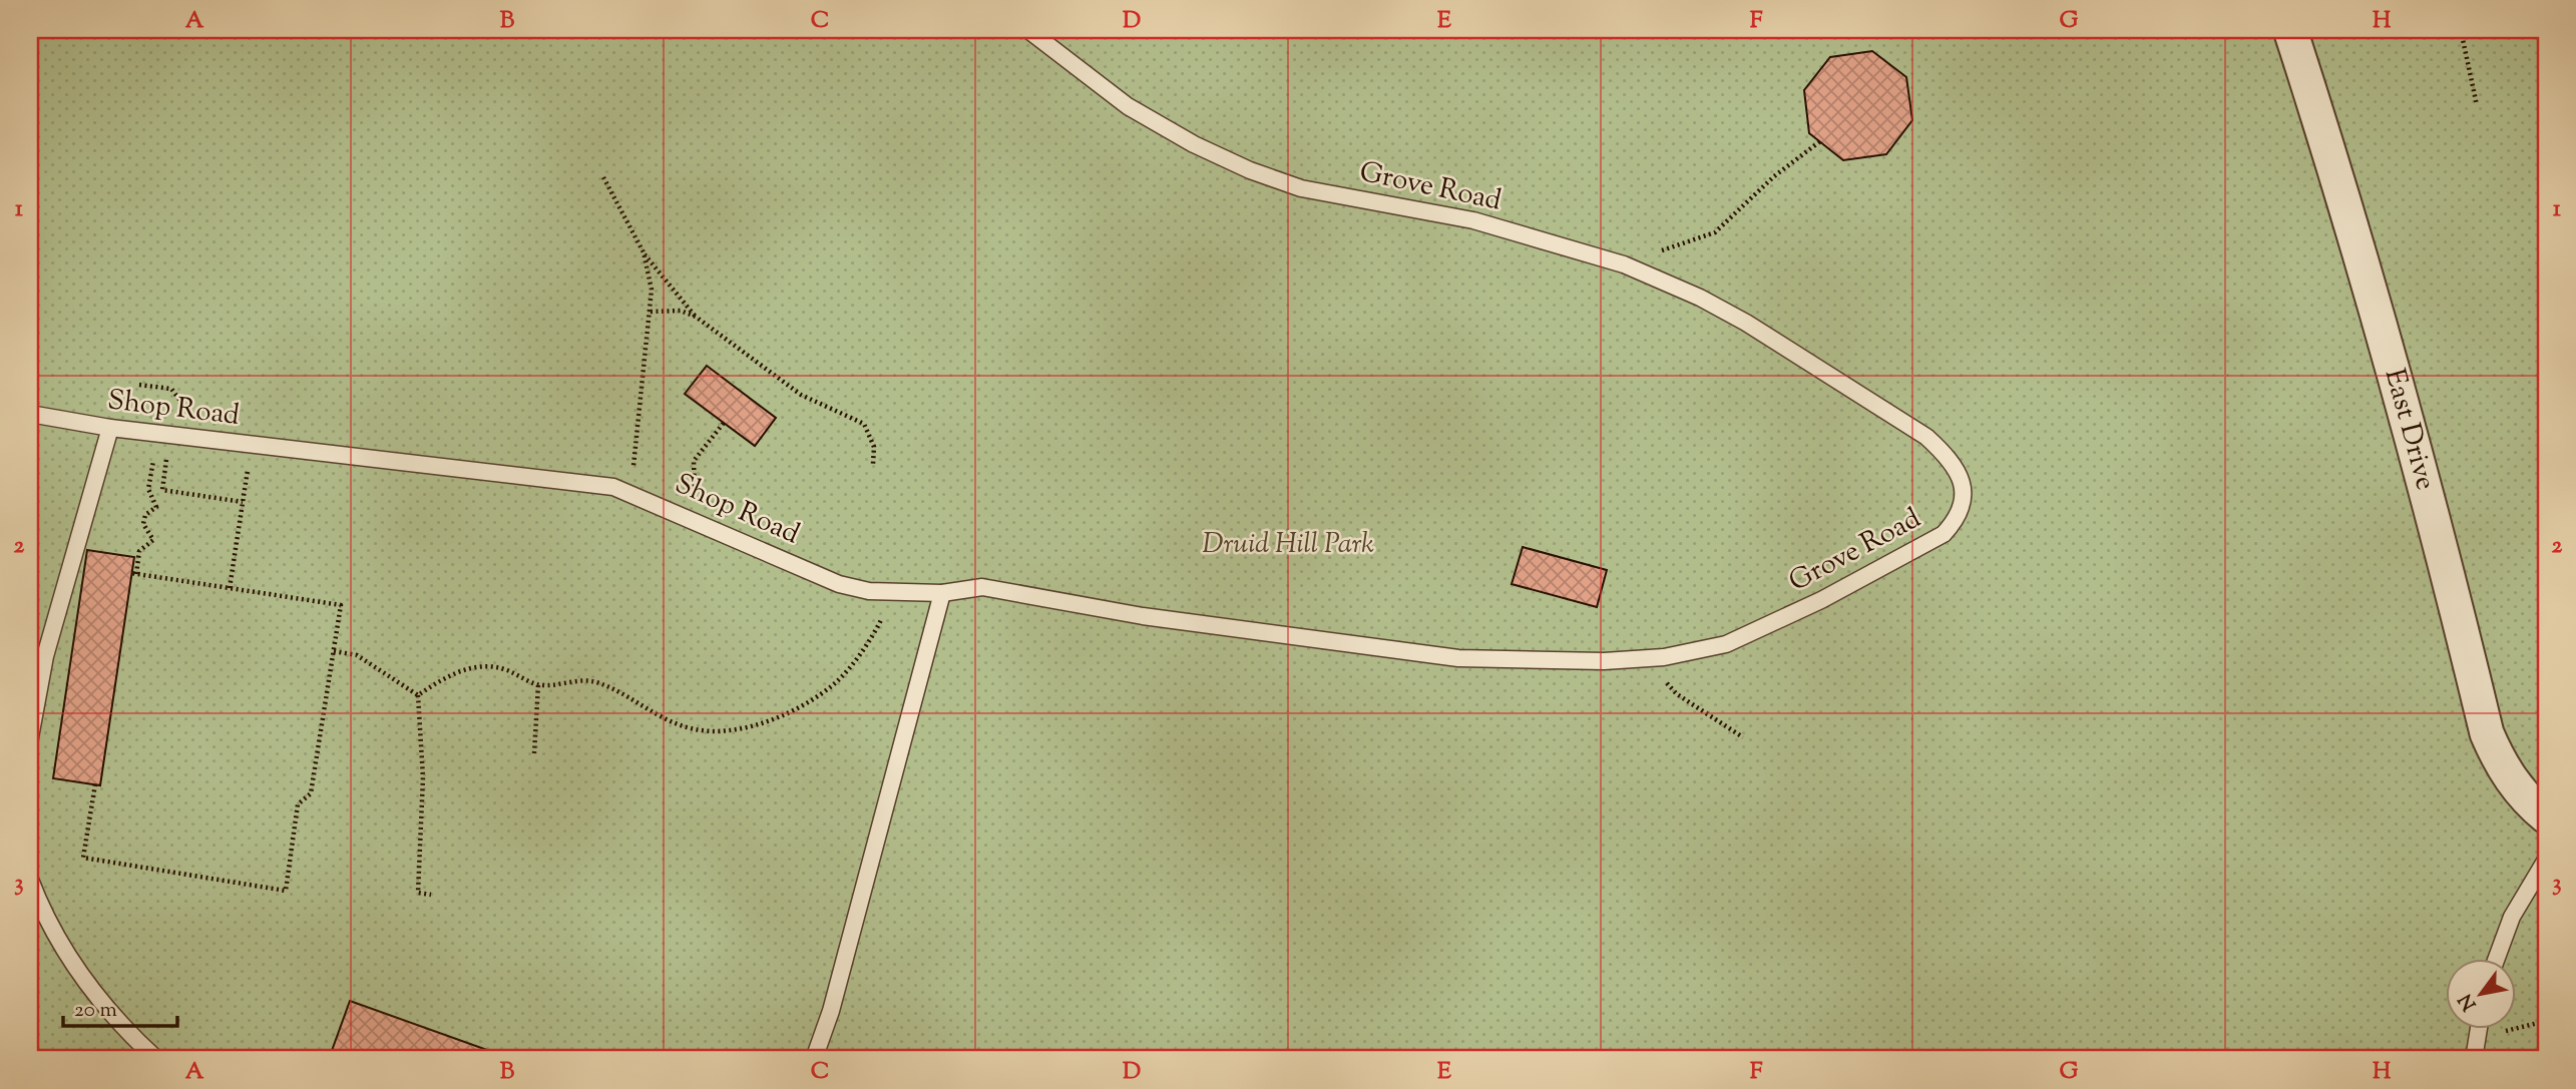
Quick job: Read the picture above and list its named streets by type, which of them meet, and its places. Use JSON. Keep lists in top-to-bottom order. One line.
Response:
{"streets":{"street":["East Drive"],"lane":["Grove Road","Shop Road"]},"crossings":[["Grove Road","Shop Road"]],"parks":["Druid Hill Park"],"scale_bar":"20 m","north":"bottom left","grid":{"columns":["A","B","C","D","E","F","G","H"],"rows":["1","2","3"]}}
